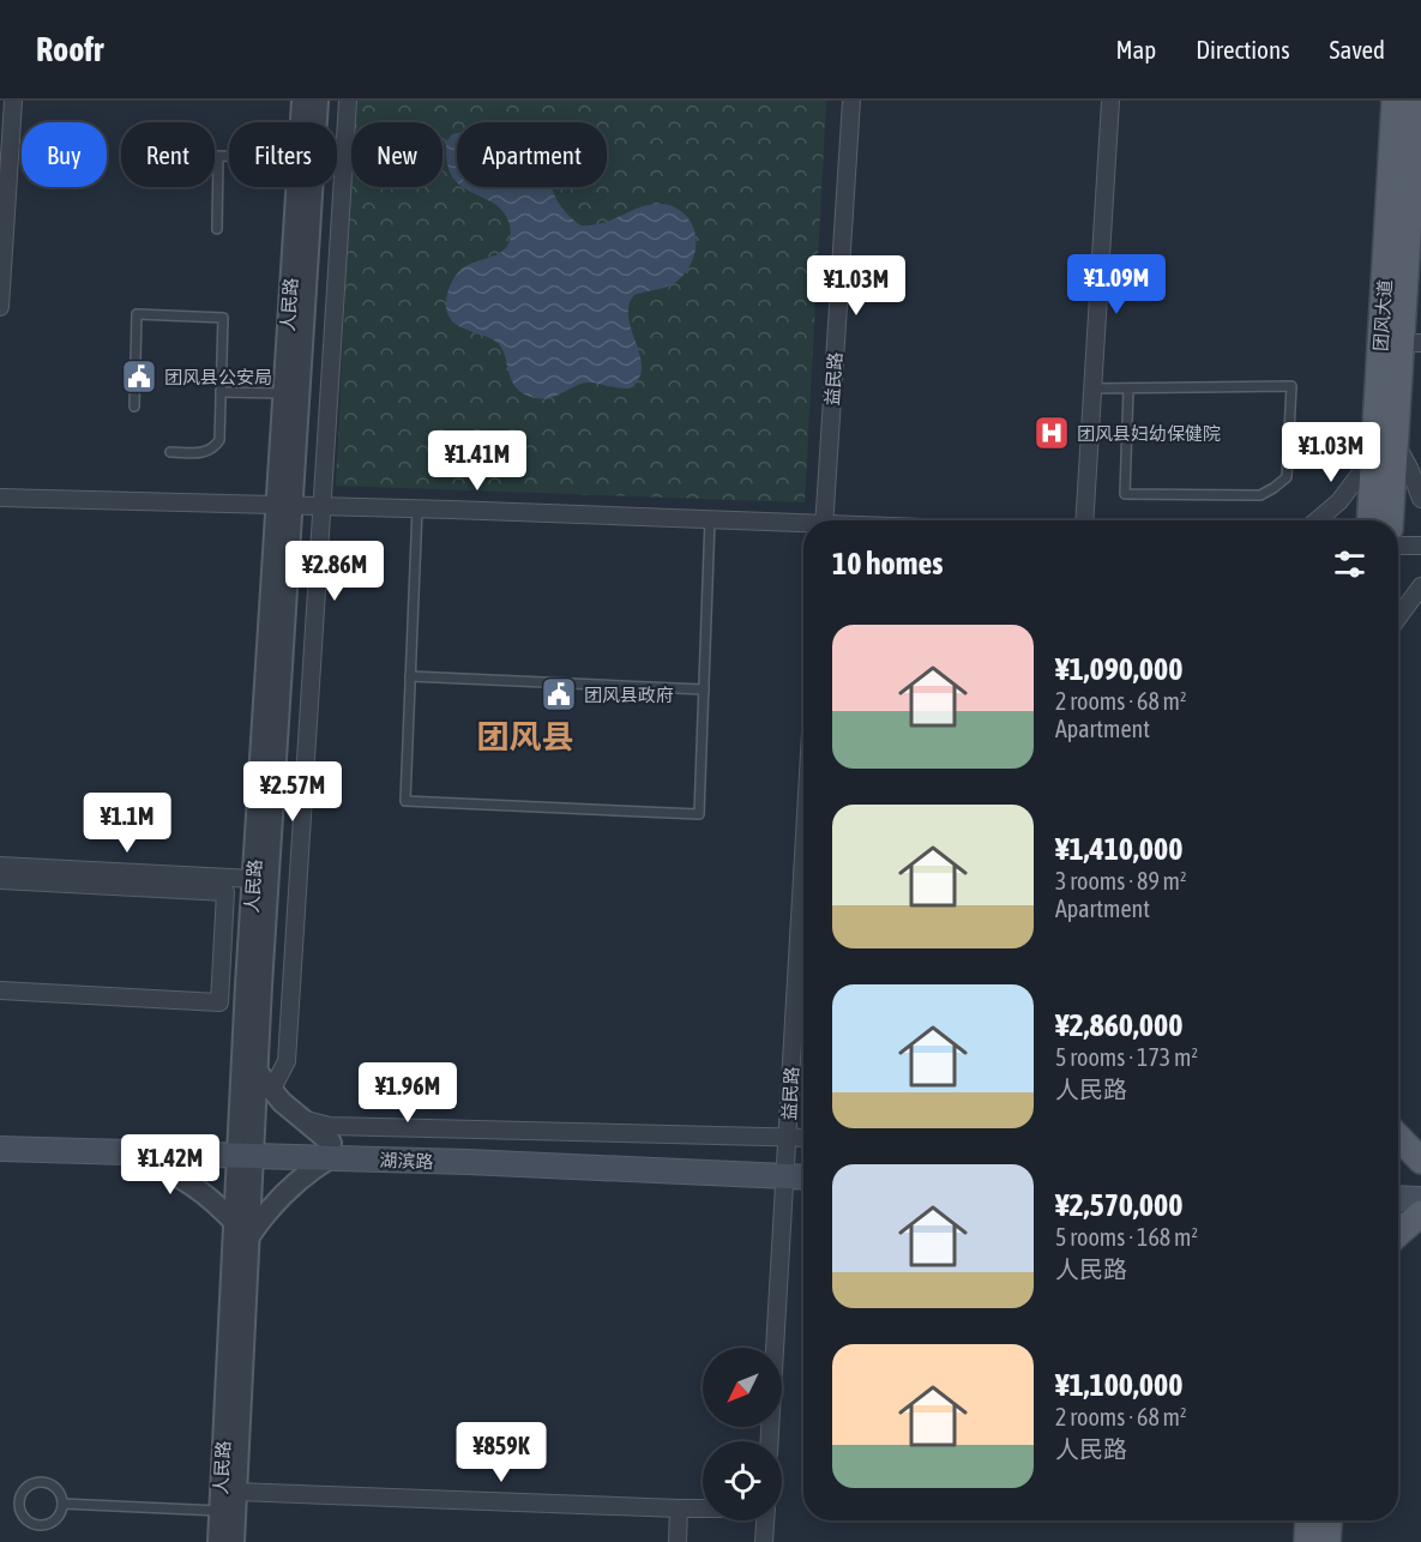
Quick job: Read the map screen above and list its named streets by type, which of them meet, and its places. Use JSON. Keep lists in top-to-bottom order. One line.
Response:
{"streets":{"main road":["团风大道","湖滨路"],"street":["人民路","益民路"]},"crossings":[["人民路","湖滨路"],["益民路","湖滨路"]],"districts":["团风县"],"places":{"public building":["团风县公安局","团风县政府"],"hospital":["团风县妇幼保健院"]},"north":"bottom left","page":{"header":"Roofr","nav":["Map","Directions","Saved"],"chip":["Buy","Rent","Filters","New","Apartment"],"price":["¥1.09M","¥1.03M","¥1.03M","¥1.41M","¥2.86M","¥2.57M","¥1.1M","¥1.96M","¥1.42M","¥859K"],"heading":"10 homes","list":[{"name":"¥1,090,000","note":"2 rooms · 68 m² · Apartment"},{"name":"¥1,410,000","note":"3 rooms · 89 m² · Apartment"},{"name":"¥2,860,000","note":"5 rooms · 173 m² · 人民路"},{"name":"¥2,570,000","note":"5 rooms · 168 m² · 人民路"},{"name":"¥1,100,000","note":"2 rooms · 68 m² · 人民路"}]}}
